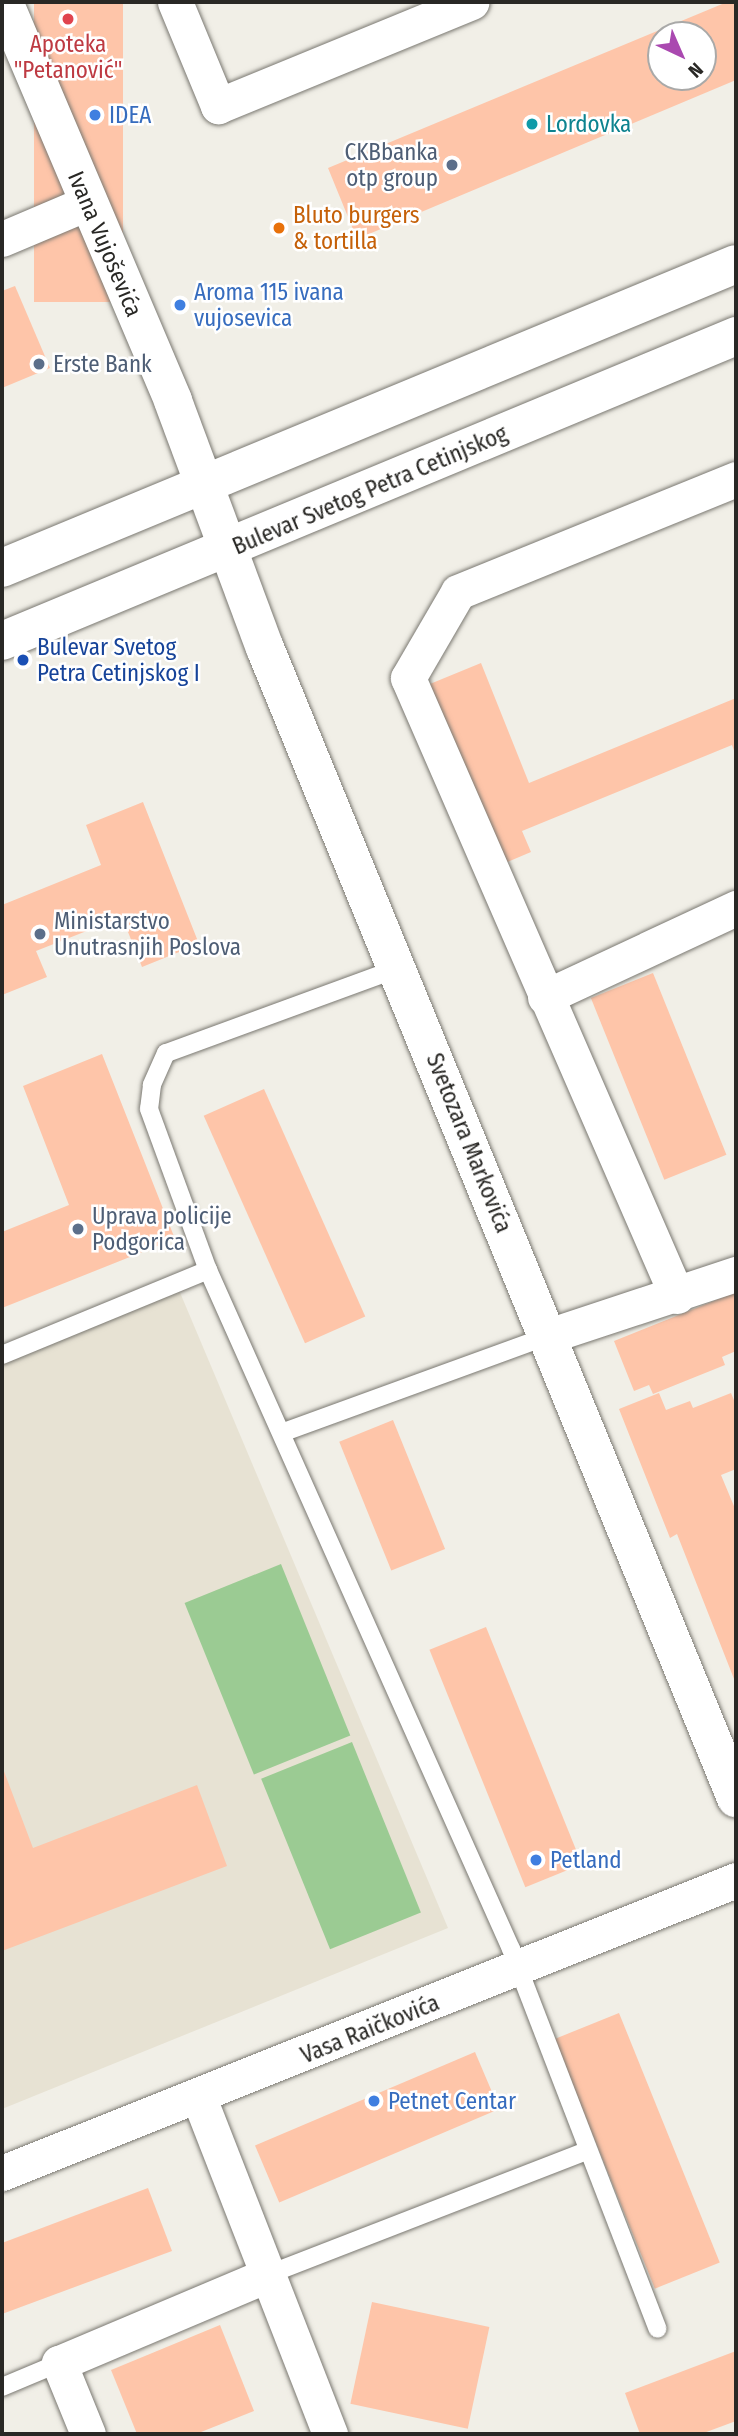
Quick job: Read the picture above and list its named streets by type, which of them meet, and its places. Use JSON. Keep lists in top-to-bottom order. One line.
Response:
{"streets":{"street":["Ivana Vujoševića","Bulevar Svetog Petra Cetinjskog","Svetozara Markovića","Vasa Raičkovića"]},"crossings":[["Ivana Vujoševića","Svetozara Markovića"],["Bulevar Svetog Petra Cetinjskog","Svetozara Markovića"]],"places":["Apoteka \"Petanović\"","IDEA","Lordovka","CKBbanka otp group","Bluto burgers & tortilla","Aroma 115 ivana vujosevica","Erste Bank","Bulevar Svetog Petra Cetinjskog I","Ministarstvo Unutrasnjih Poslova","Uprava policije Podgorica","Petland","Petnet Centar"],"north":"bottom right"}
